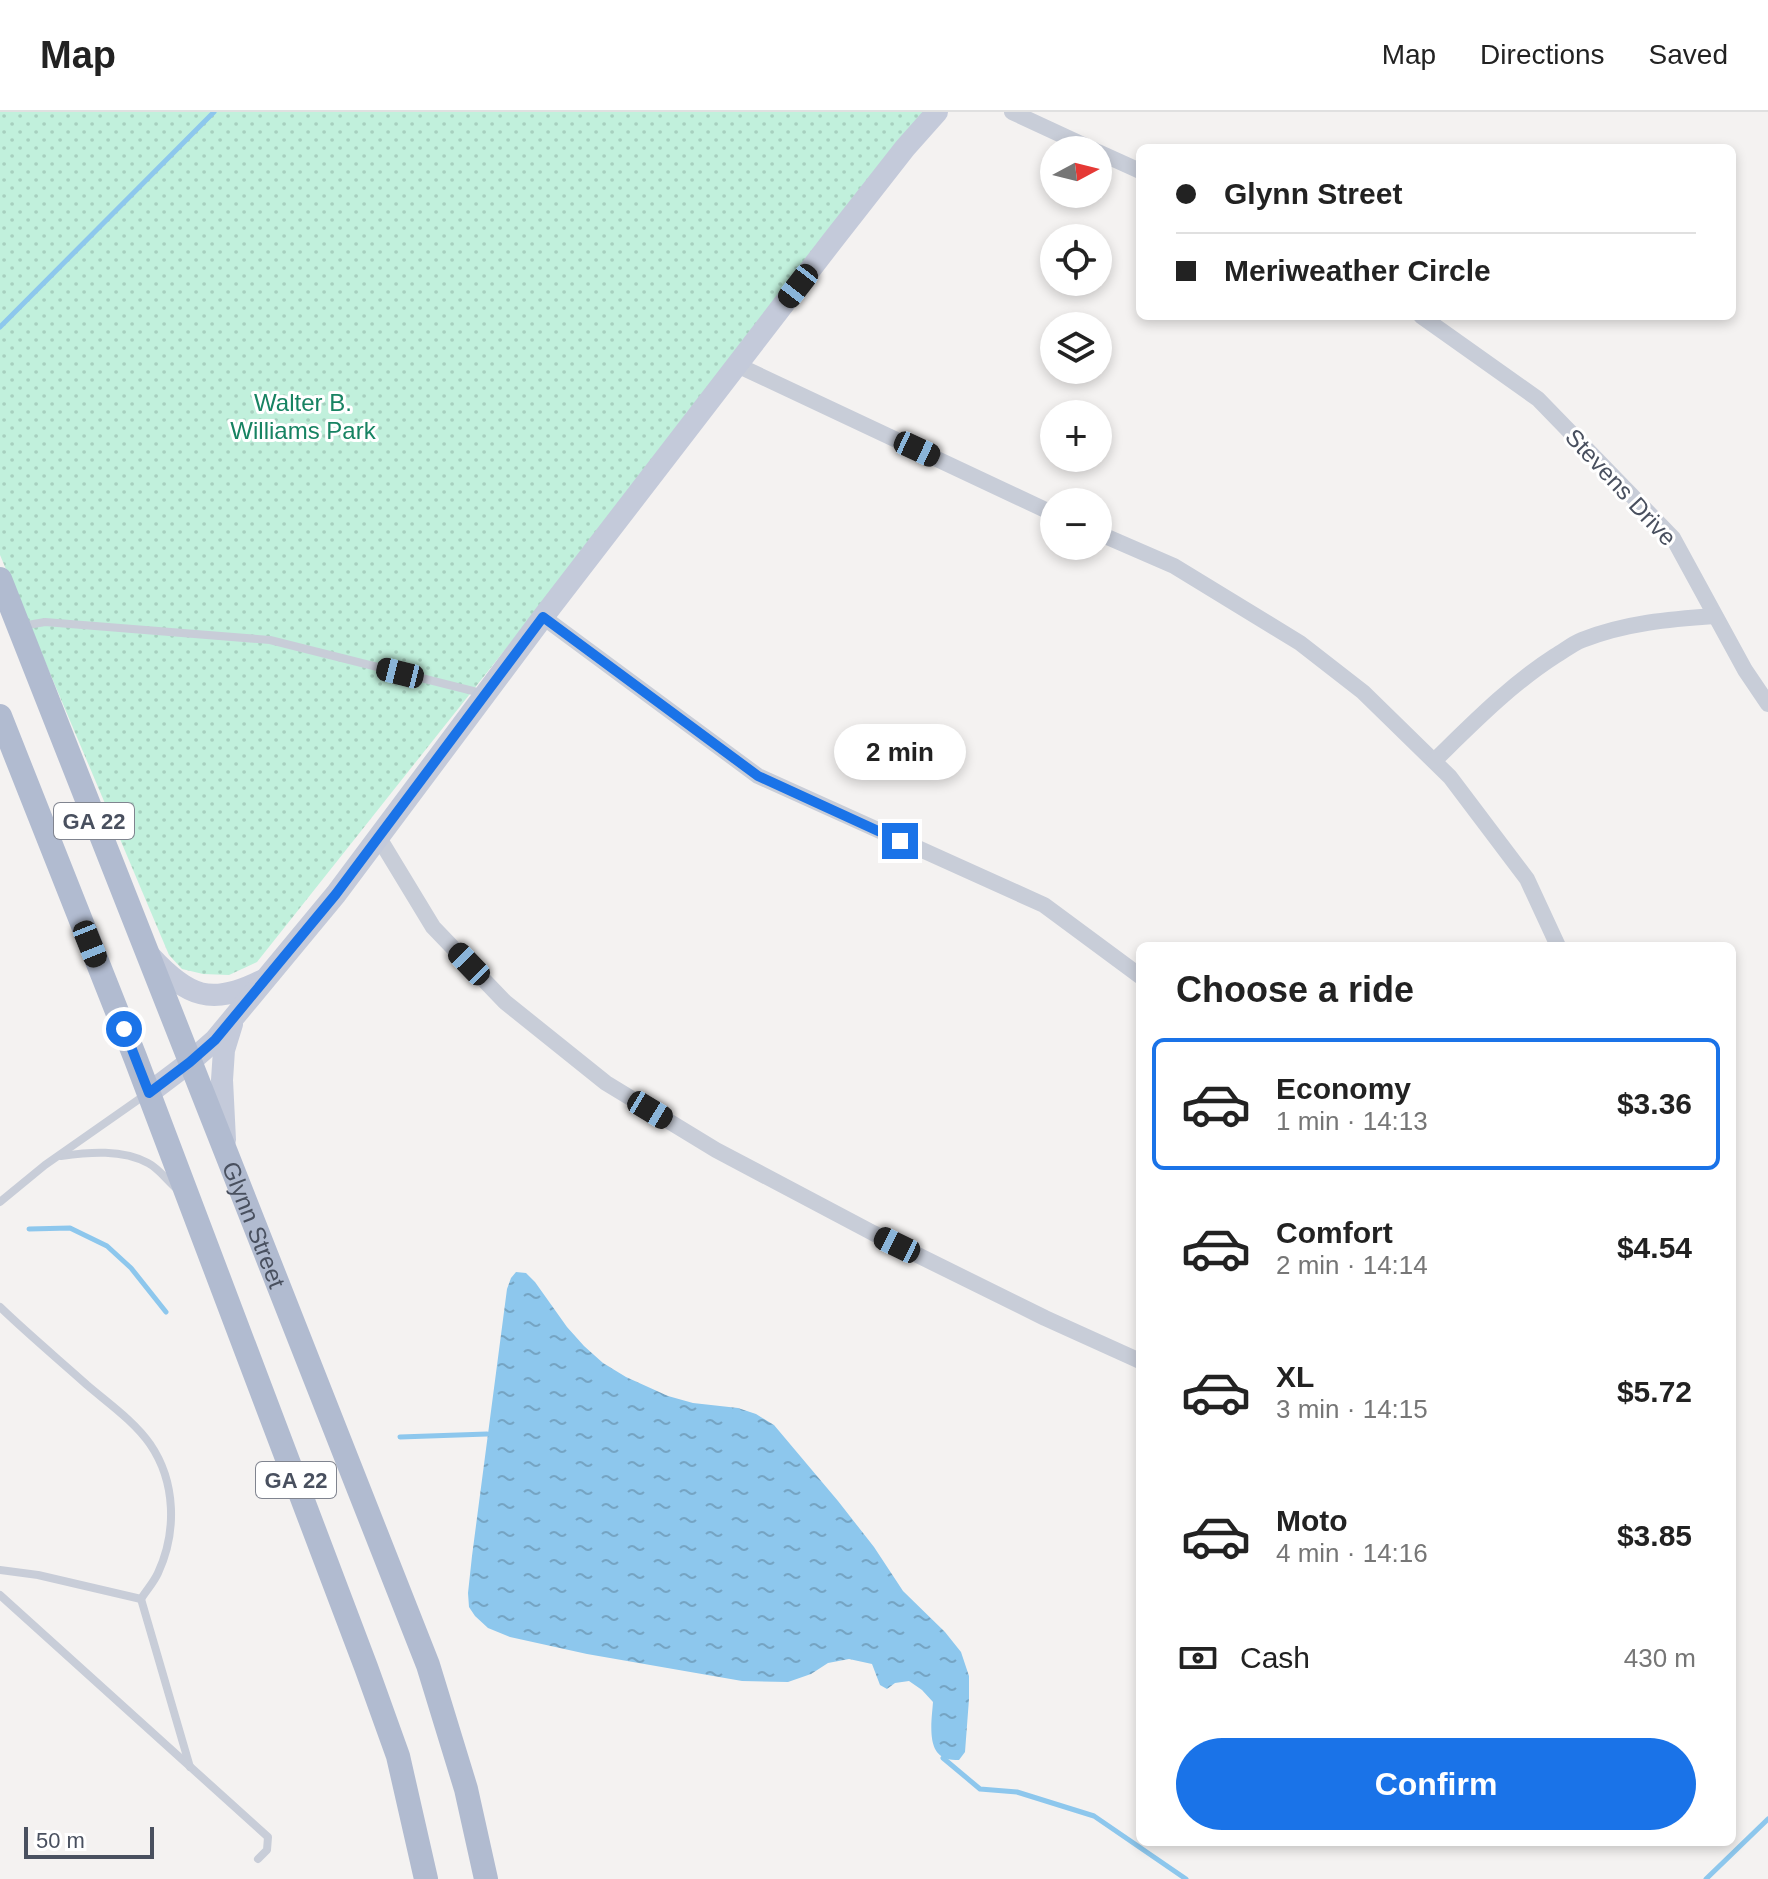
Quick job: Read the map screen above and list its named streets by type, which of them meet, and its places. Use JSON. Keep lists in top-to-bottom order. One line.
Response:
{"streets":{"main road":["GA 22","Glynn Street"],"street":["Stevens Drive"]},"parks":["Walter B. Williams Park"],"scale_bar":"50 m","north":"right","page":{"header":"Map","nav":["Map","Directions","Saved"],"map_buttons":["+","−"],"banner":["Glynn Street","Meriweather Circle"],"bubble":"2 min","heading":"Choose a ride","list":[{"name":"Economy","note":"1 min · 14:13","value":"$3.36"},{"name":"Comfort","note":"2 min · 14:14","value":"$4.54"},{"name":"XL","note":"3 min · 14:15","value":"$5.72"},{"name":"Moto","note":"4 min · 14:16","value":"$3.85"}],"pay":["Cash","430 m"],"buttons":"Confirm","scale":"50 m"}}
